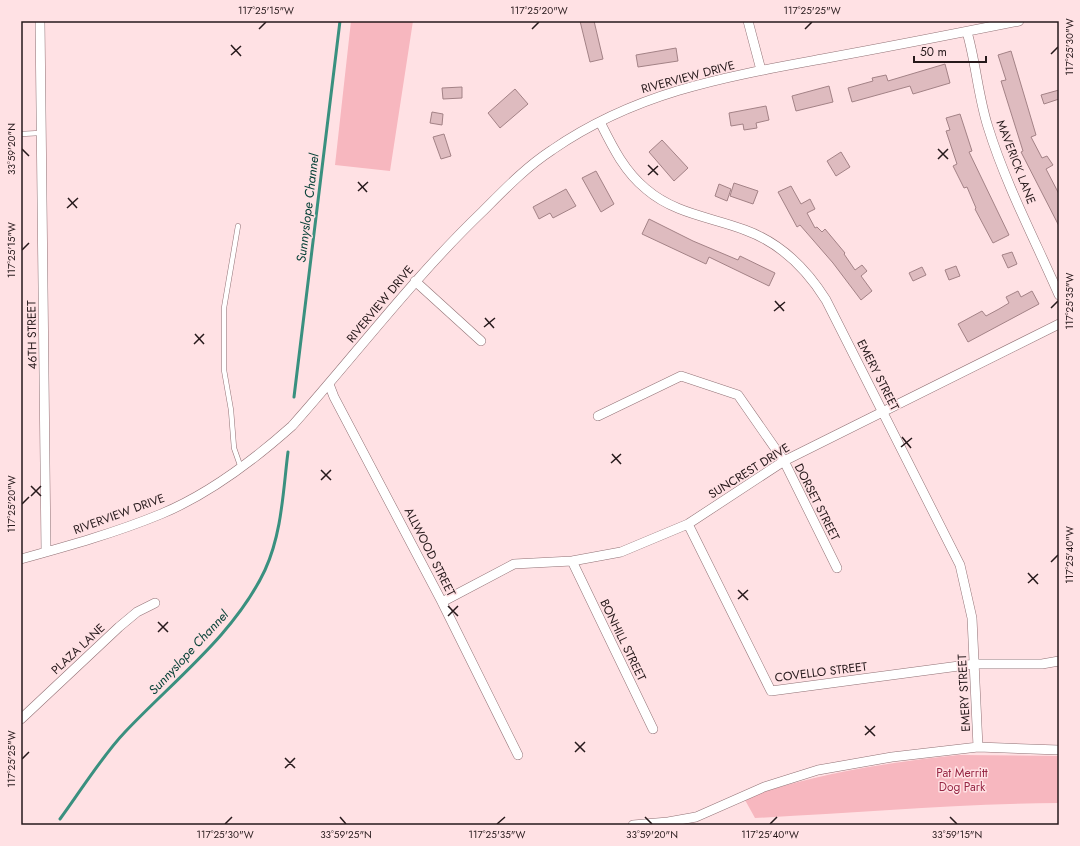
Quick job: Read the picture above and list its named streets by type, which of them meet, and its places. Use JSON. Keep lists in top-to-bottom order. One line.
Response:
{"streets":{"street":["RIVERVIEW DRIVE","MAVERICK LANE","46TH STREET","EMERY STREET","SUNCREST DRIVE","DORSET STREET","ALLWOOD STREET","BONHILL STREET","PLAZA LANE","COVELLO STREET"]},"crossings":[["RIVERVIEW DRIVE","MAVERICK LANE"],["RIVERVIEW DRIVE","46TH STREET"],["RIVERVIEW DRIVE","EMERY STREET"],["RIVERVIEW DRIVE","ALLWOOD STREET"],["EMERY STREET","SUNCREST DRIVE"],["EMERY STREET","COVELLO STREET"],["SUNCREST DRIVE","DORSET STREET"],["SUNCREST DRIVE","ALLWOOD STREET"],["SUNCREST DRIVE","BONHILL STREET"],["SUNCREST DRIVE","COVELLO STREET"]],"water":["Sunnyslope Channel"],"parks":["Pat Merritt Dog Park"],"scale_bar":"50 m","coordinates":["117°25'15\"W","117°25'20\"W","117°25'25\"W","117°25'30\"W","33°59'20\"N","117°25'35\"W","117°25'40\"W","33°59'25\"N","33°59'15\"N"]}
